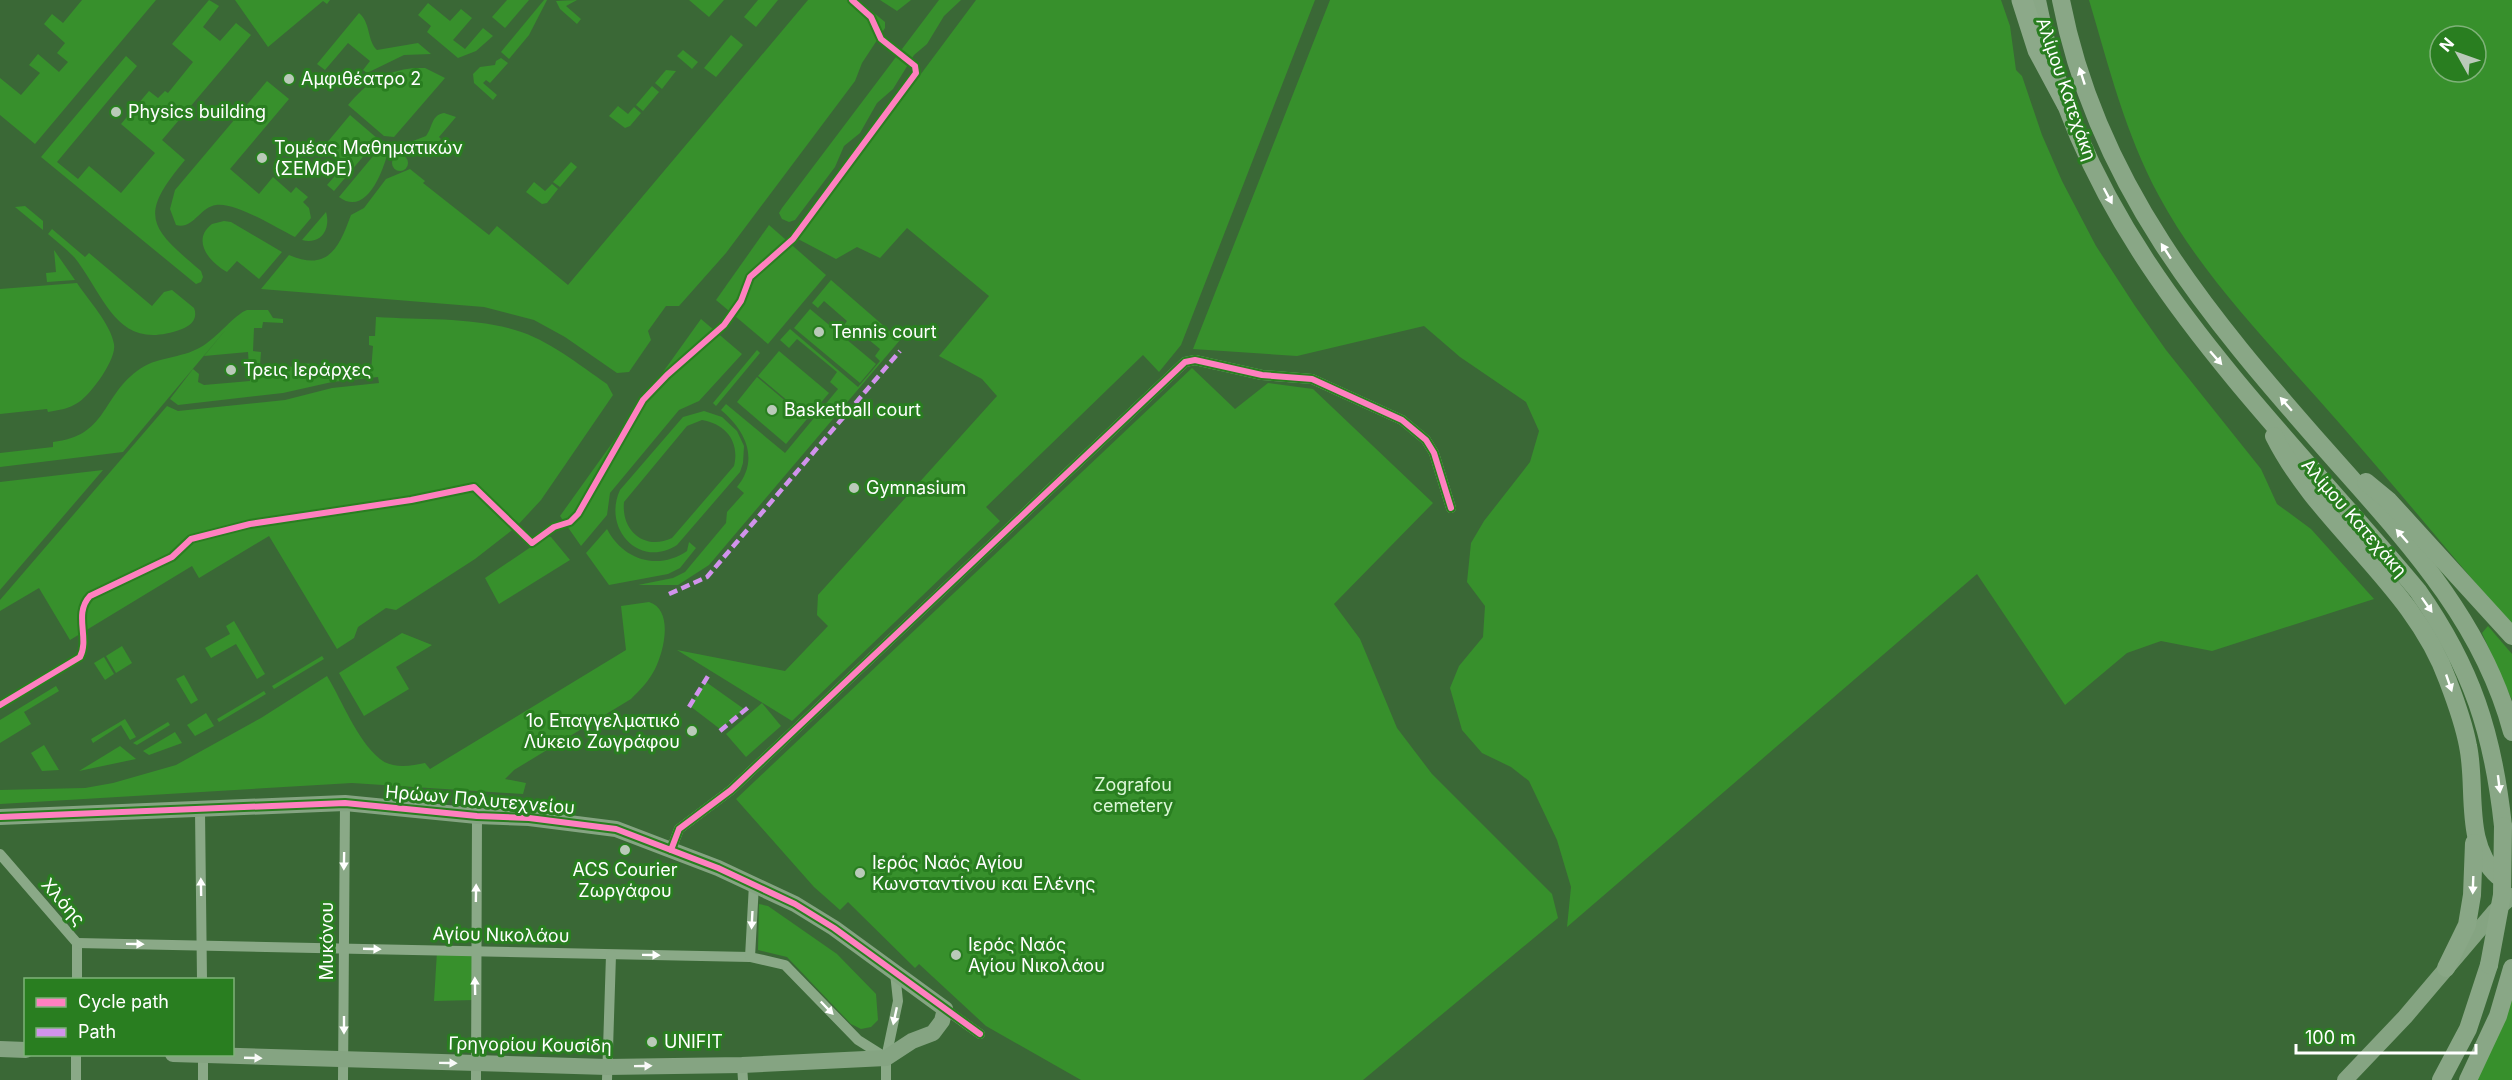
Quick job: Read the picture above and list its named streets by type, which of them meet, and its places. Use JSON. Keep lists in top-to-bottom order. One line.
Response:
{"streets":{"main road":["Αλίμου Κατεχάκη"],"street":["Ηρώων Πολυτεχνείου","Χλόης","Αγίου Νικολάου","Μυκόνου","Γρηγορίου Κουσίδη"]},"crossings":[["Ηρώων Πολυτεχνείου","Μυκόνου"],["Χλόης","Αγίου Νικολάου"],["Αγίου Νικολάου","Μυκόνου"],["Αγίου Νικολάου","Γρηγορίου Κουσίδη"],["Μυκόνου","Γρηγορίου Κουσίδη"]],"one_way":["Αγίου Νικολάου","Μυκόνου","Γρηγορίου Κουσίδη"],"parks":["Zografou cemetery"],"places":["Αμφιθέατρο 2","Physics building","Τομέας Μαθηματικών (ΣΕΜΦΕ)","Tennis court","Τρεις Ιεράρχες","Basketball court","Gymnasium","1ο Επαγγελματικό Λύκειο Ζωγράφου","ACS Courier Ζωργάφου","Ιερός Ναός Αγίου Κωνσταντίνου και Ελένης","Ιερός Ναός Αγίου Νικολάου","UNIFIT"],"legend":["Cycle path","Path"],"scale_bar":"100 m","north":"top left"}
